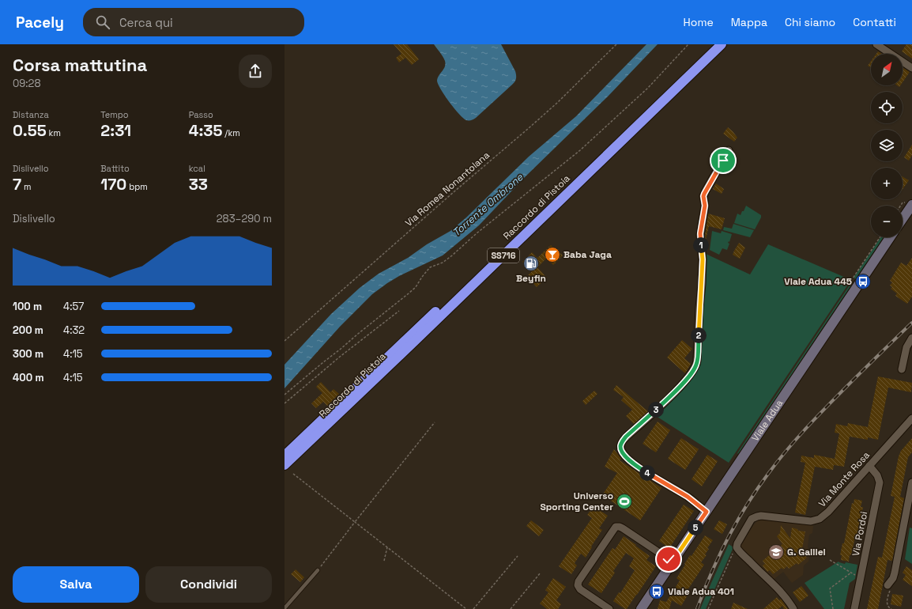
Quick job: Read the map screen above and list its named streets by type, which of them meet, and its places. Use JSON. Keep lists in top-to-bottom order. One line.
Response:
{"streets":{"highway":["Raccordo di Pistoia","SS716"],"main road":["Viale Adua"],"street":["Via Monte Rosa","Via Pordoi"],"path":["Via Romea Nonantolana"]},"crossings":[["Via Monte Rosa","Via Pordoi"]],"water":["Torrente Ombrone"],"places":{"bar":["Baba Jaga"],"fuel station":["Beyfin"],"bus stop":["Viale Adua 445","Viale Adua 401"],"sports":["Universo Sporting Center"],"school or university":["G. Galilei"]},"north":"top right","page":{"header":"Pacely","search":"Cerca qui","nav":["Home","Mappa","Chi siamo","Contatti"],"heading":["Corsa mattutina","09:28"],"map_buttons":["+","−"],"stats":[["Distanza","0.55 km"],["Tempo","2:31"],["Passo","4:35 /km"],["Dislivello","7 m"],["Battito","170 bpm"],["kcal","33"]],"chart":["Dislivello","283–290 m"],"pins":["1","2","3","4","5"],"list":[{"name":"100 m","note":"4:57"},{"name":"200 m","note":"4:32"},{"name":"300 m","note":"4:15"},{"name":"400 m","note":"4:15"}],"buttons":["Salva","Condividi"]}}
